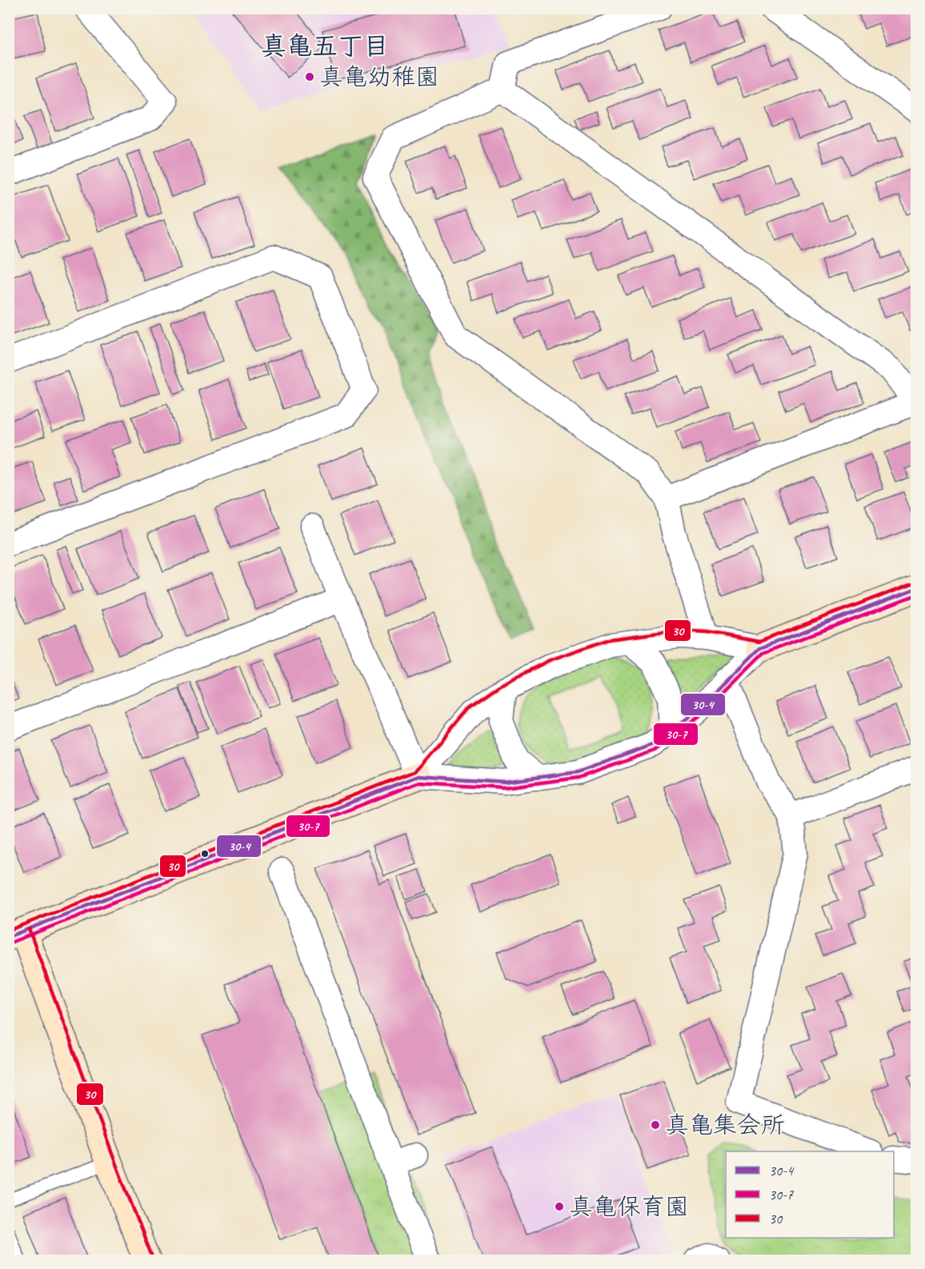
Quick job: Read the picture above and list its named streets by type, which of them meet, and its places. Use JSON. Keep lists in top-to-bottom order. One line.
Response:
{"districts":["真亀五丁目"],"places":["真亀幼稚園","真亀集会所","真亀保育園"],"lines":["transit line 30","transit line 30-4","transit line 30-7"],"legend":["30-4","30-7","30"]}
